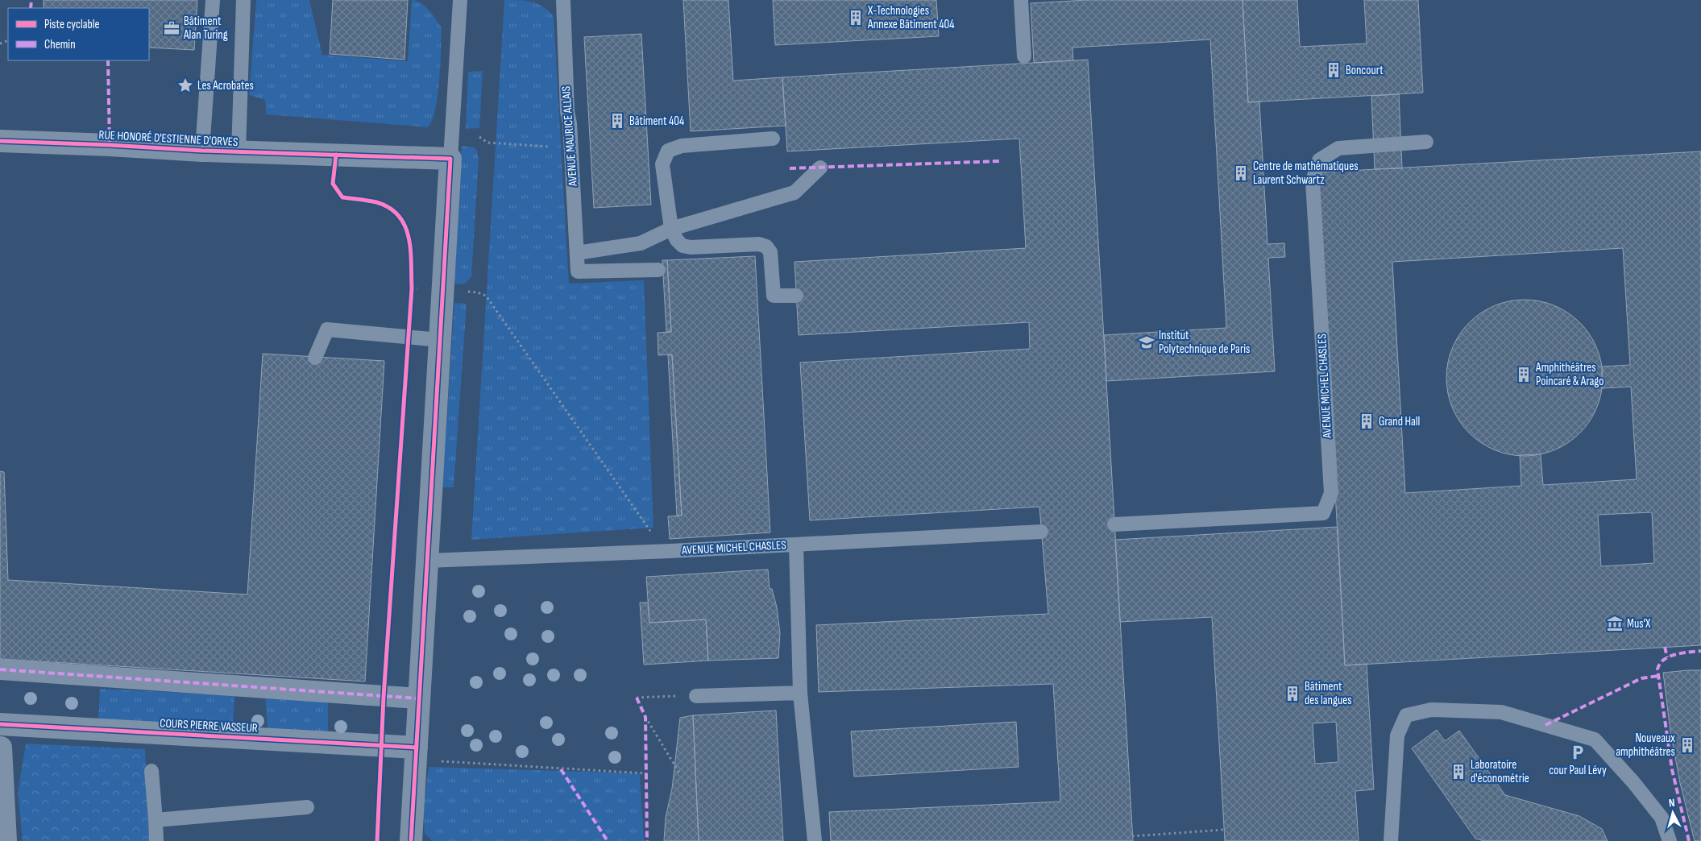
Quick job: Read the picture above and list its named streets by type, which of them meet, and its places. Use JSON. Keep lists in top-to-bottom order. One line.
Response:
{"streets":{"street":["RUE HONORÉ D'ESTIENNE D'ORVES","COURS PIERRE VASSEUR"],"lane":["AVENUE MAURICE ALLAIS","AVENUE MICHEL CHASLES"]},"places":{"building":["X-Technologies Annexe Bâtiment 404","Boncourt","Bâtiment 404","Centre de mathématiques Laurent Schwartz","Amphithéâtres Poincaré & Arago","Grand Hall","Bâtiment des langues","Nouveaux amphithéâtres","Laboratoire d'économétrie"],"office":["Bâtiment Alan Turing"],"place":["Les Acrobates"],"school or university":["Institut Polytechnique de Paris"],"museum":["Mus'X"],"parking":["cour Paul Lévy"]},"legend":["Piste cyclable","Chemin"],"north":"top"}
